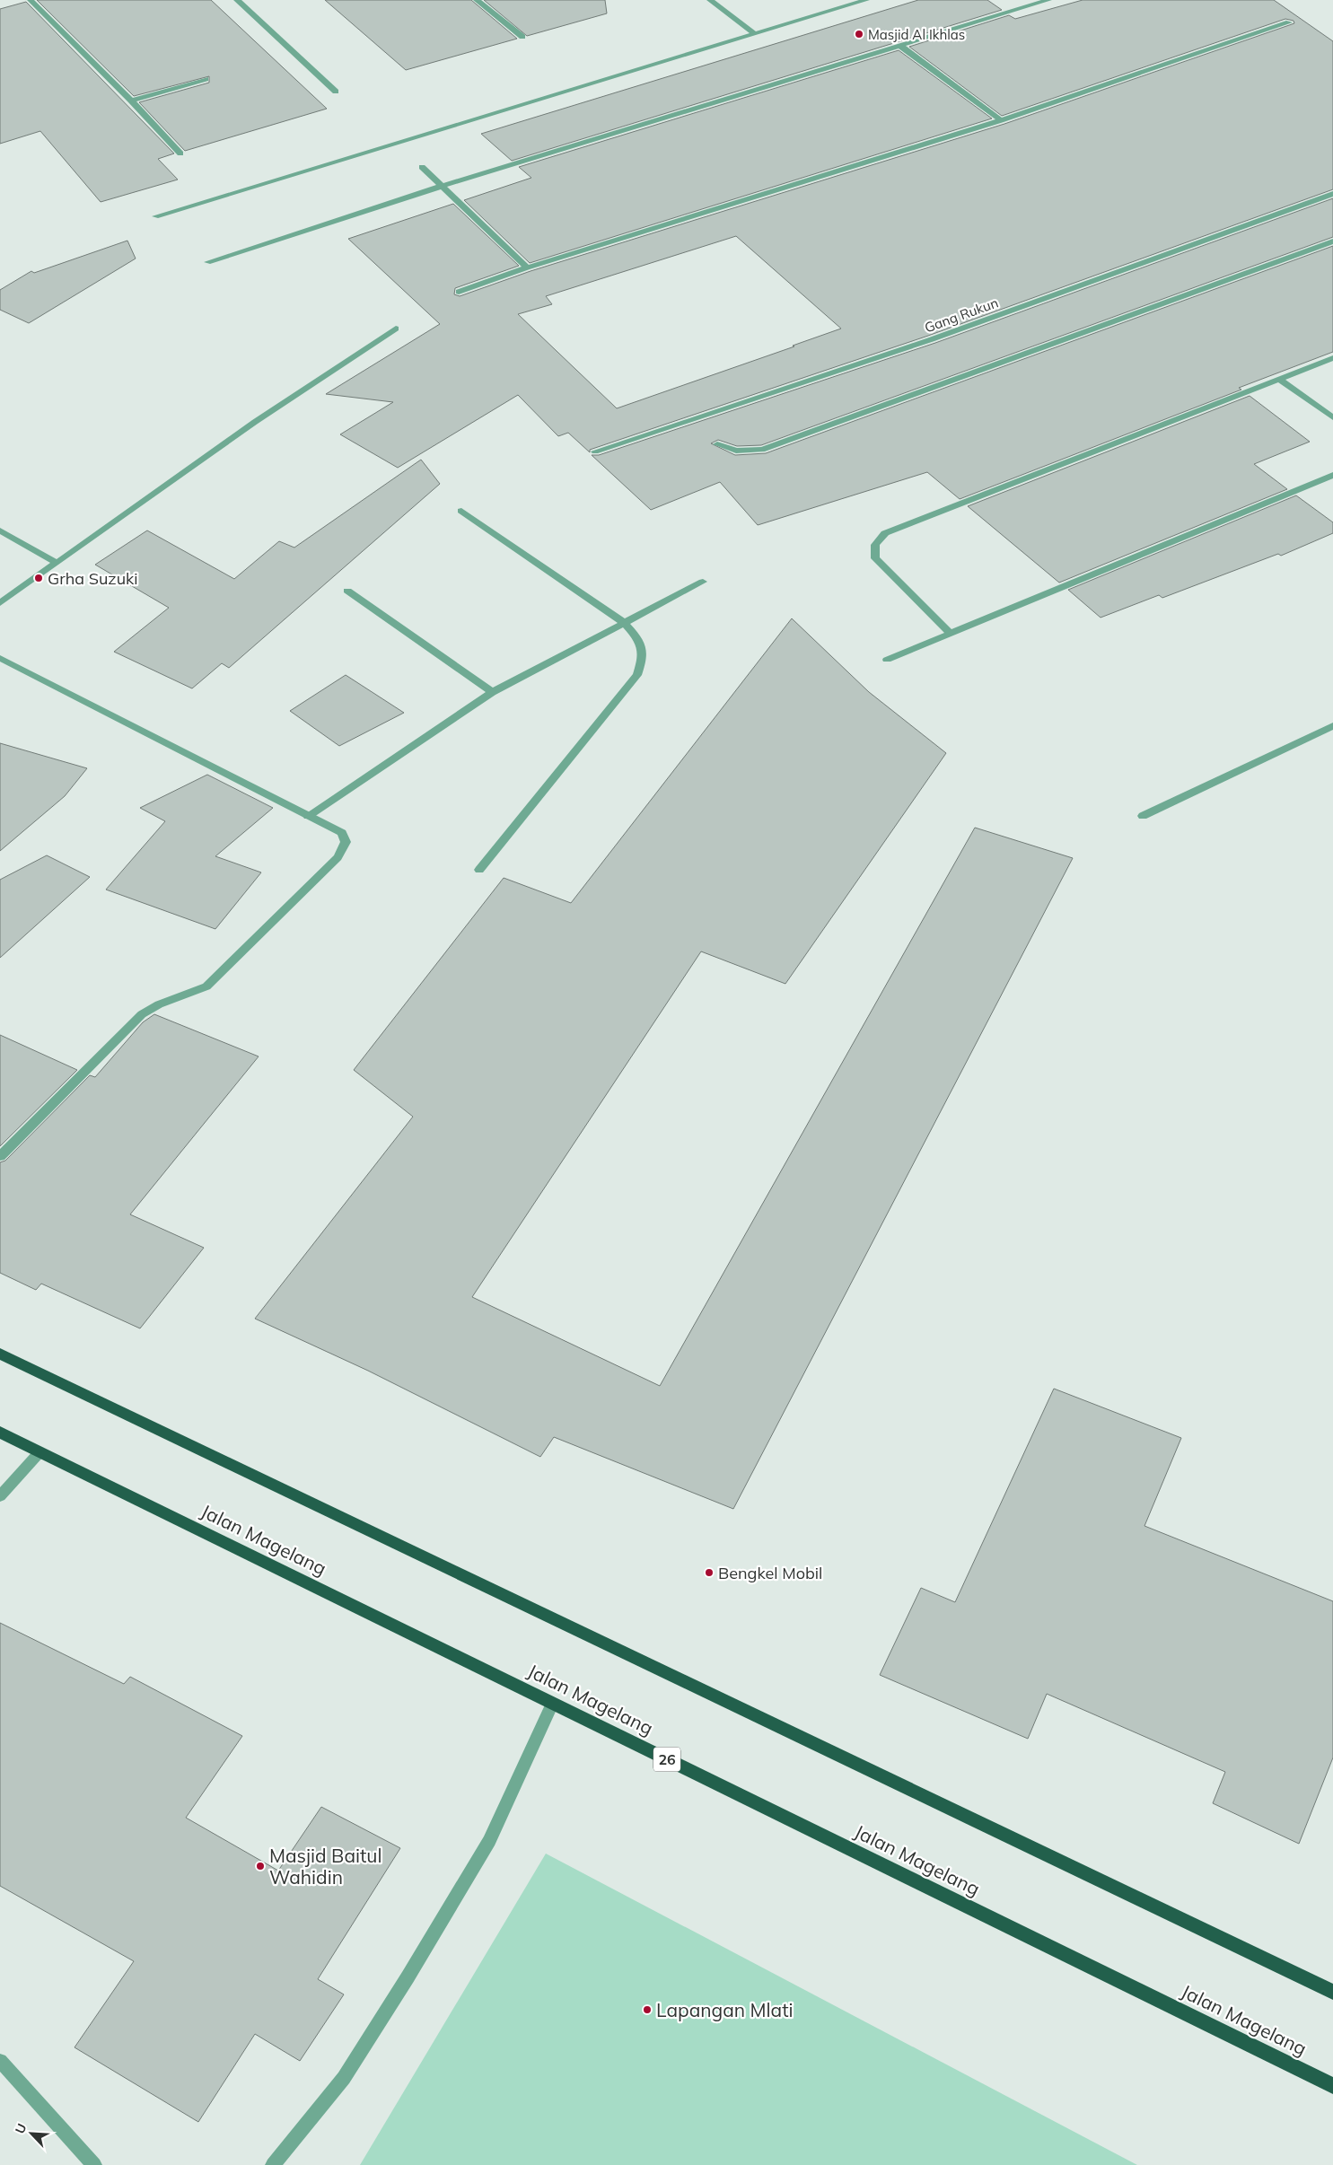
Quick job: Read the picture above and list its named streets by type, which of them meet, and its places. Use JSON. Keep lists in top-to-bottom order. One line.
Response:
{"streets":{"highway":["Jalan Magelang","26"],"street":["Gang Rukun"]},"places":["Masjid Al Ikhlas","Grha Suzuki","Bengkel Mobil","Masjid Baitul Wahidin","Lapangan Mlati"],"north":"top left"}
